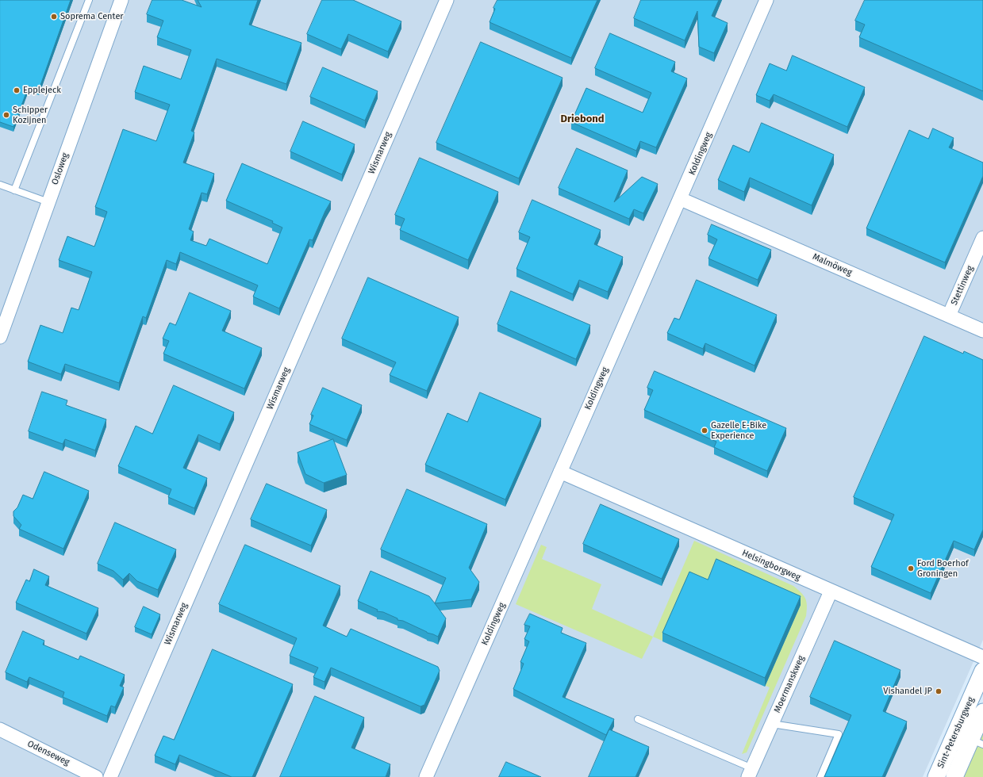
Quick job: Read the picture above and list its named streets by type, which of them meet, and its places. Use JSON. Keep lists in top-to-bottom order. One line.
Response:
{"streets":{"street":["Wismarweg","Koldingweg","Osloweg","Malmöweg","Stettinweg","Helsingborgweg","Moermanskweg","Sint-Petersburgweg","Odenseweg"]},"crossings":[["Koldingweg","Malmöweg"],["Koldingweg","Helsingborgweg"],["Malmöweg","Stettinweg"],["Helsingborgweg","Moermanskweg"]],"districts":["Driebond"],"places":["Soprema Center","Epplejeck","Schipper Kozijnen","Gazelle E-Bike Experience","Ford Boerhof Groningen","Vishandel JP"]}
